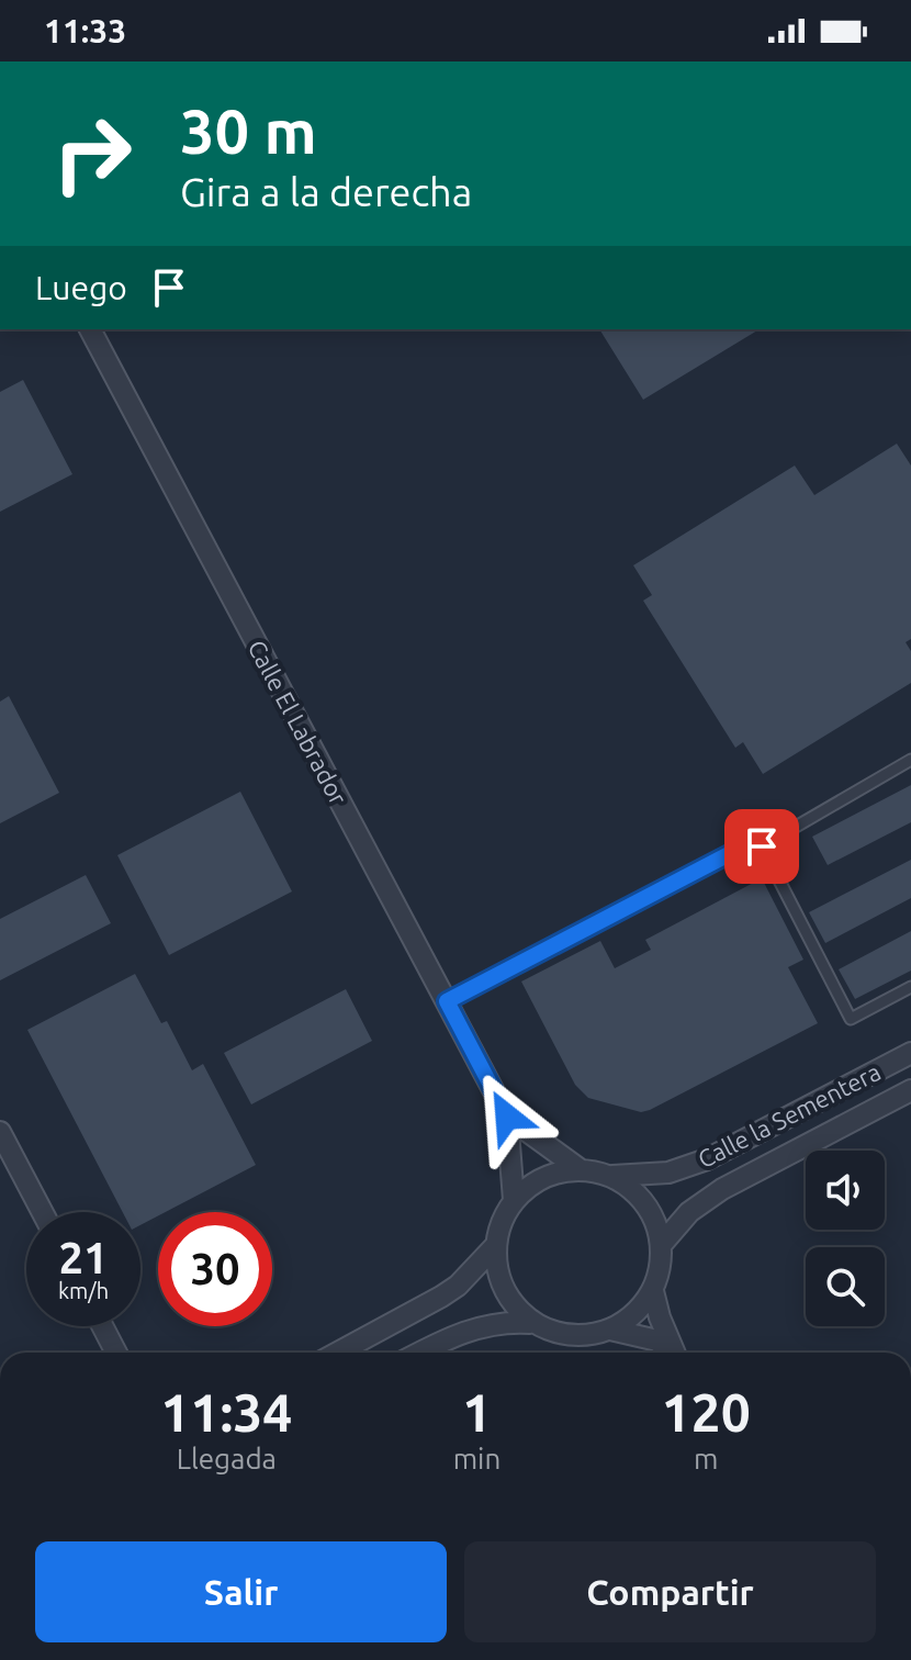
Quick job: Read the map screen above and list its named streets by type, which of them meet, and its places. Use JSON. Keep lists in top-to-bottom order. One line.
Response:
{"streets":{"street":["Calle El Labrador","Calle la Sementera"]},"crossings":[["Calle El Labrador","Calle la Sementera"]],"page":{"status":"11:33","turn":["30 m","Gira a la derecha"],"then":"Luego","speed":"21 km/h","limit":"30","eta":["11:34","Llegada","1","min","120","m"],"buttons":["Salir","Compartir"]}}
